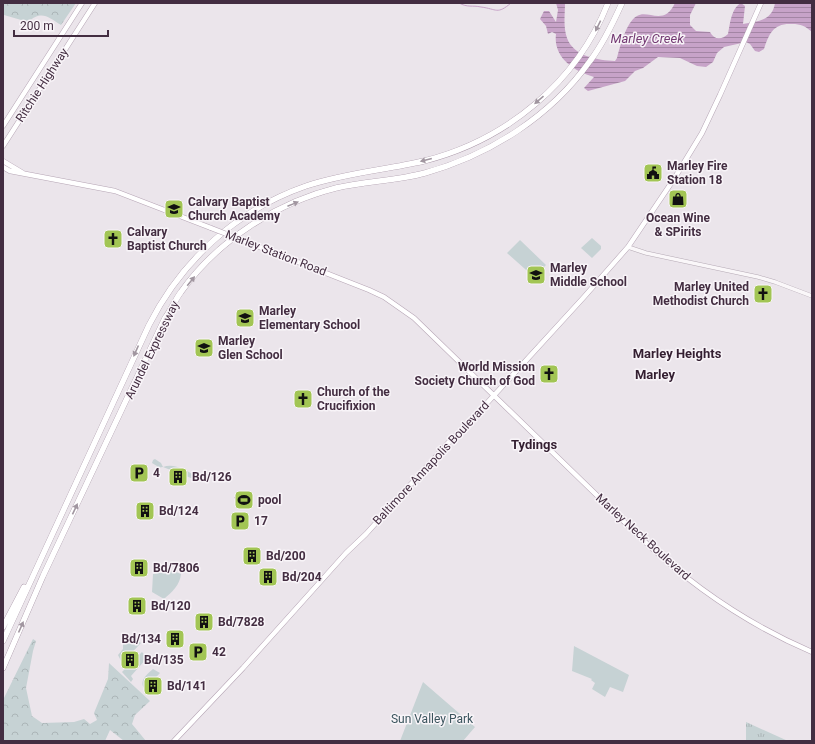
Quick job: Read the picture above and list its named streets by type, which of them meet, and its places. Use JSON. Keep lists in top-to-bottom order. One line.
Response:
{"streets":{"highway":["Arundel Expressway"],"main road":["Ritchie Highway","Marley Station Road","Baltimore Annapolis Boulevard","Marley Neck Boulevard"]},"crossings":[["Marley Station Road","Baltimore Annapolis Boulevard"],["Marley Station Road","Marley Neck Boulevard"],["Baltimore Annapolis Boulevard","Marley Neck Boulevard"]],"districts":["Marley Heights","Marley","Tydings"],"water":["Marley Creek"],"parks":["Sun Valley Park"],"places":{"public building":["Marley Fire Station 18"],"shop":["Ocean Wine & SPirits"],"school or university":["Calvary Baptist Church Academy","Marley Middle School","Marley Elementary School","Marley Glen School"],"church":["Calvary Baptist Church","Marley United Methodist Church","World Mission Society Church of God","Church of the Crucifixion"],"parking":["4","17","42"],"building":["Bd/126","Bd/124","Bd/200","Bd/7806","Bd/204","Bd/120","Bd/7828","Bd/134","Bd/135","Bd/141"],"sports":["pool"]},"scale_bar":"200 m"}
